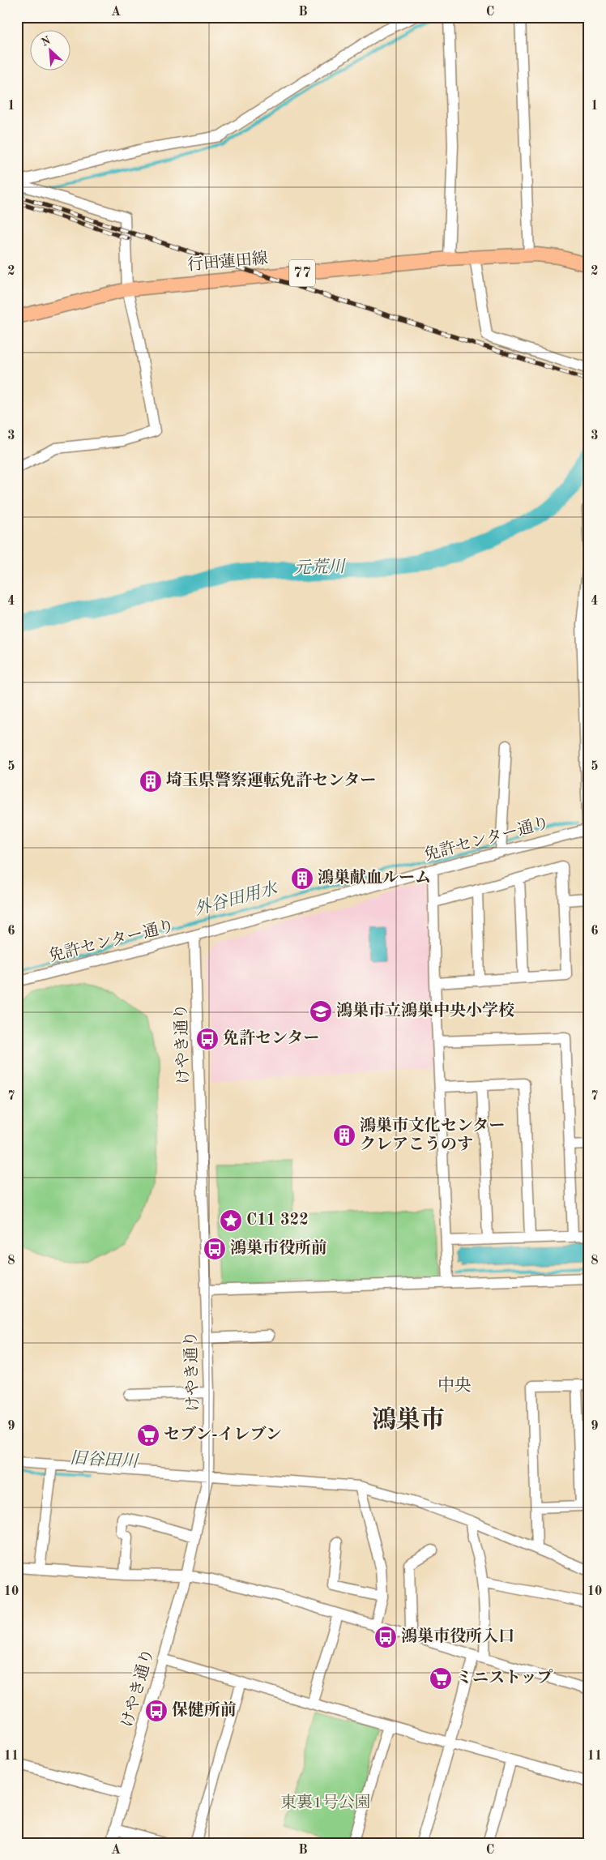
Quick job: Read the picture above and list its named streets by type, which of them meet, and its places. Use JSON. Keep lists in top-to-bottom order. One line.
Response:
{"streets":{"main road":["行田蓮田線","77"],"street":["免許センター通り","けやき通り"]},"crossings":[["免許センター通り","けやき通り"]],"districts":["中央","鴻巣市"],"water":["元荒川","外谷田用水","旧谷田川"],"parks":["東裏1号公園"],"places":{"building":["埼玉県警察運転免許センター","鴻巣献血ルーム","鴻巣市文化センター クレアこうのす"],"school or university":["鴻巣市立鴻巣中央小学校"],"bus stop":["免許センター","鴻巣市役所前","鴻巣市役所入口","保健所前"],"place":["C11 322"],"supermarket":["セブン-イレブン","ミニストップ"]},"north":"top left","grid":{"columns":["A","B","C"],"rows":["1","2","3","4","5","6","7","8","9","10","11"]}}
